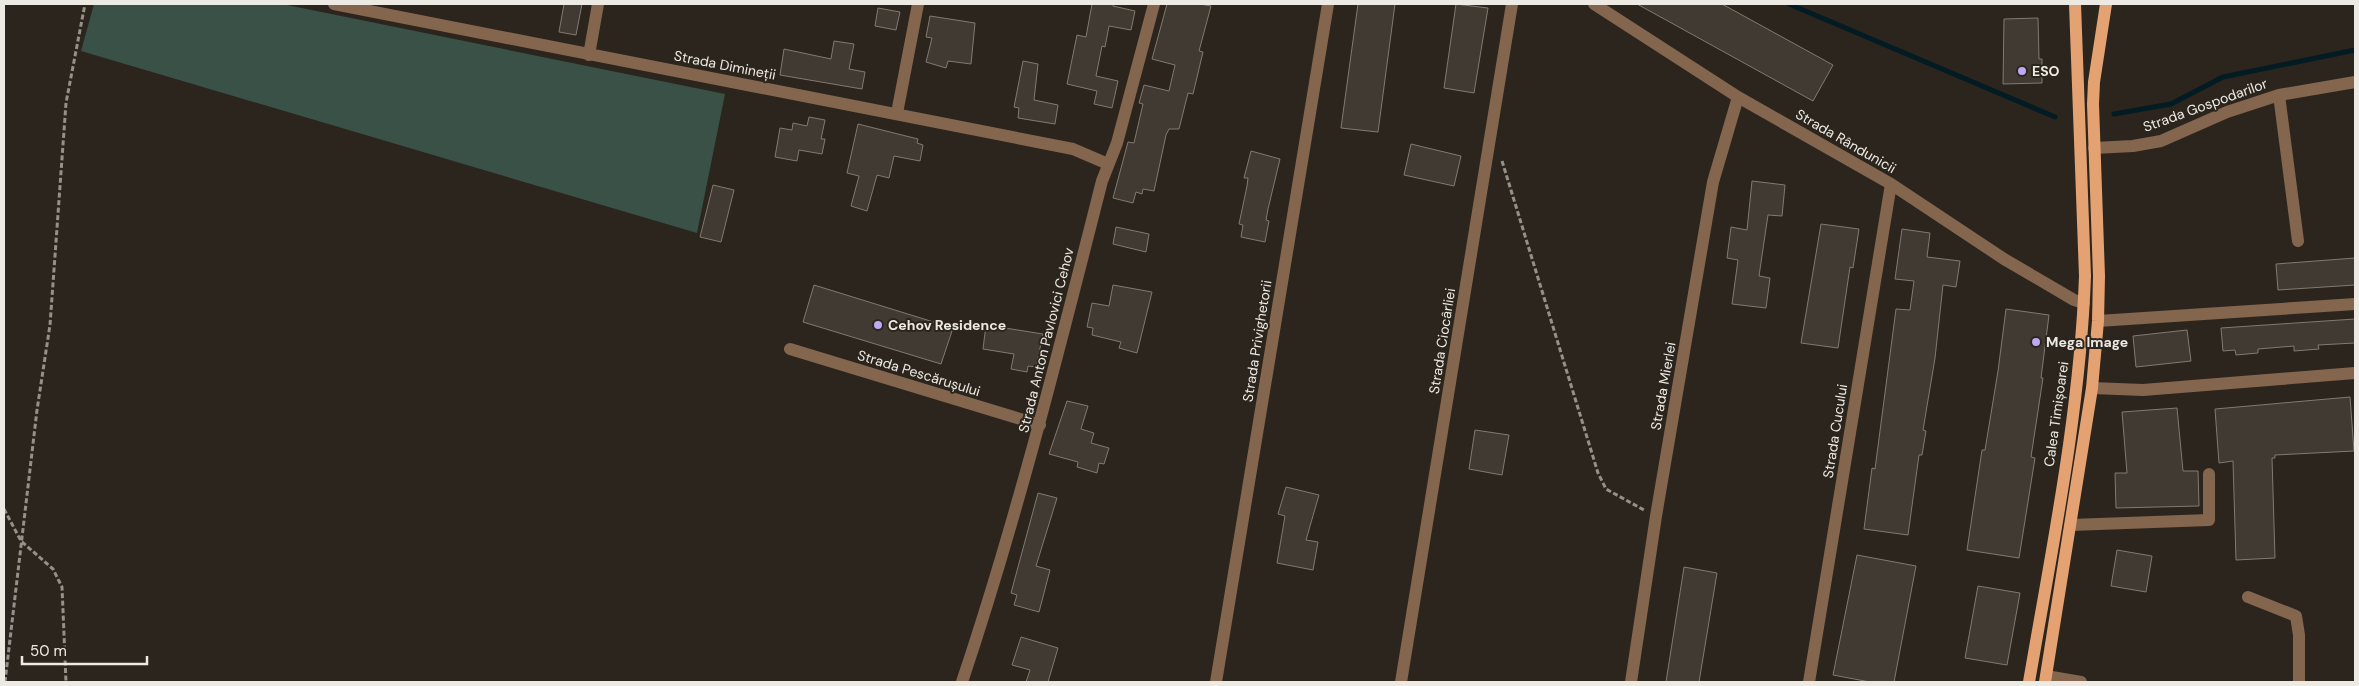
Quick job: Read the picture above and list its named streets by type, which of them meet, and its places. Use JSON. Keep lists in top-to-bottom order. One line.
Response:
{"streets":{"main road":["Calea Timișoarei"],"street":["Strada Dimineții","Strada Gospodarilor","Strada Rândunicii","Strada Anton Pavlovici Cehov","Strada Privighetorii","Strada Ciocârliei","Strada Pescărușului","Strada Mierlei","Strada Cucului"]},"crossings":[["Strada Dimineții","Strada Anton Pavlovici Cehov"],["Strada Rândunicii","Strada Mierlei"],["Strada Rândunicii","Calea Timișoarei"],["Strada Rândunicii","Strada Cucului"],["Strada Anton Pavlovici Cehov","Strada Pescărușului"]],"places":["ESO","Cehov Residence","Mega Image"],"scale_bar":"50 m"}
